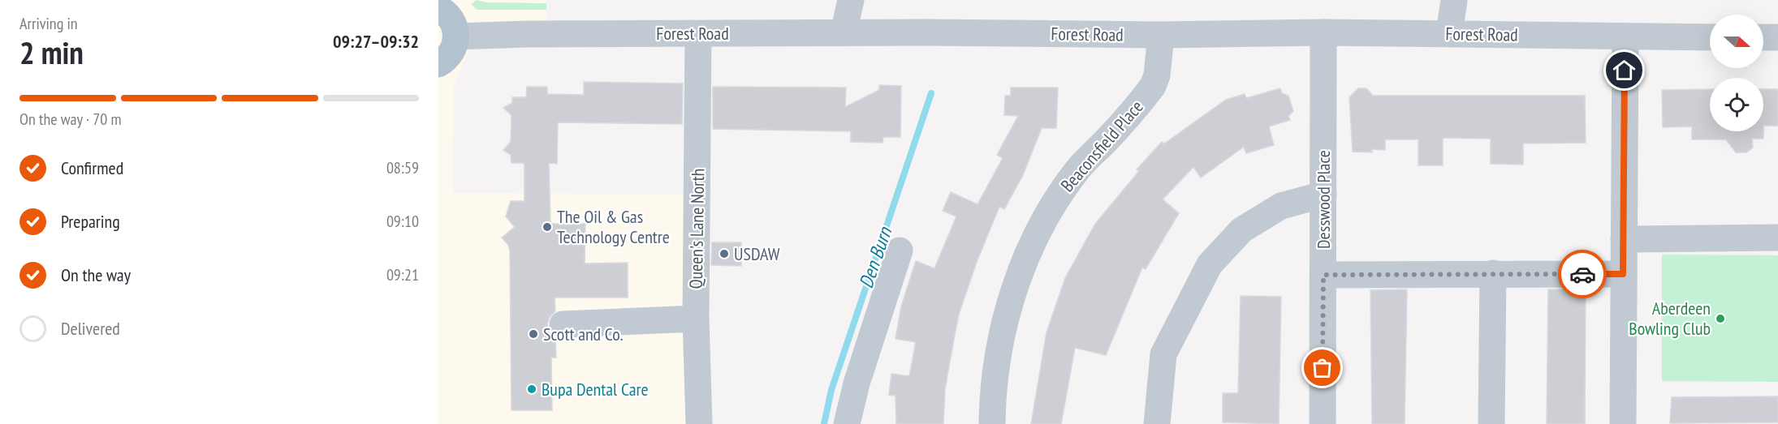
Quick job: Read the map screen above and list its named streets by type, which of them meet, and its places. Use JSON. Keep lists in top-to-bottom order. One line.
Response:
{"streets":{"street":["Forest Road","Beaconsfield Place","Desswood Place","Queen's Lane North"]},"crossings":[["Forest Road","Beaconsfield Place"],["Forest Road","Desswood Place"],["Forest Road","Queen's Lane North"]],"water":["Den Burn"],"places":["The Oil & Gas Technology Centre","USDAW","Aberdeen Bowling Club","Scott and Co.","Bupa Dental Care"],"north":"right","page":{"heading":["2 min","Arriving in","09:27–09:32"],"bar":"On the way · 70 m","list":[["Confirmed","08:59"],["Preparing","09:10"],["On the way","09:21"],"Delivered"]}}
